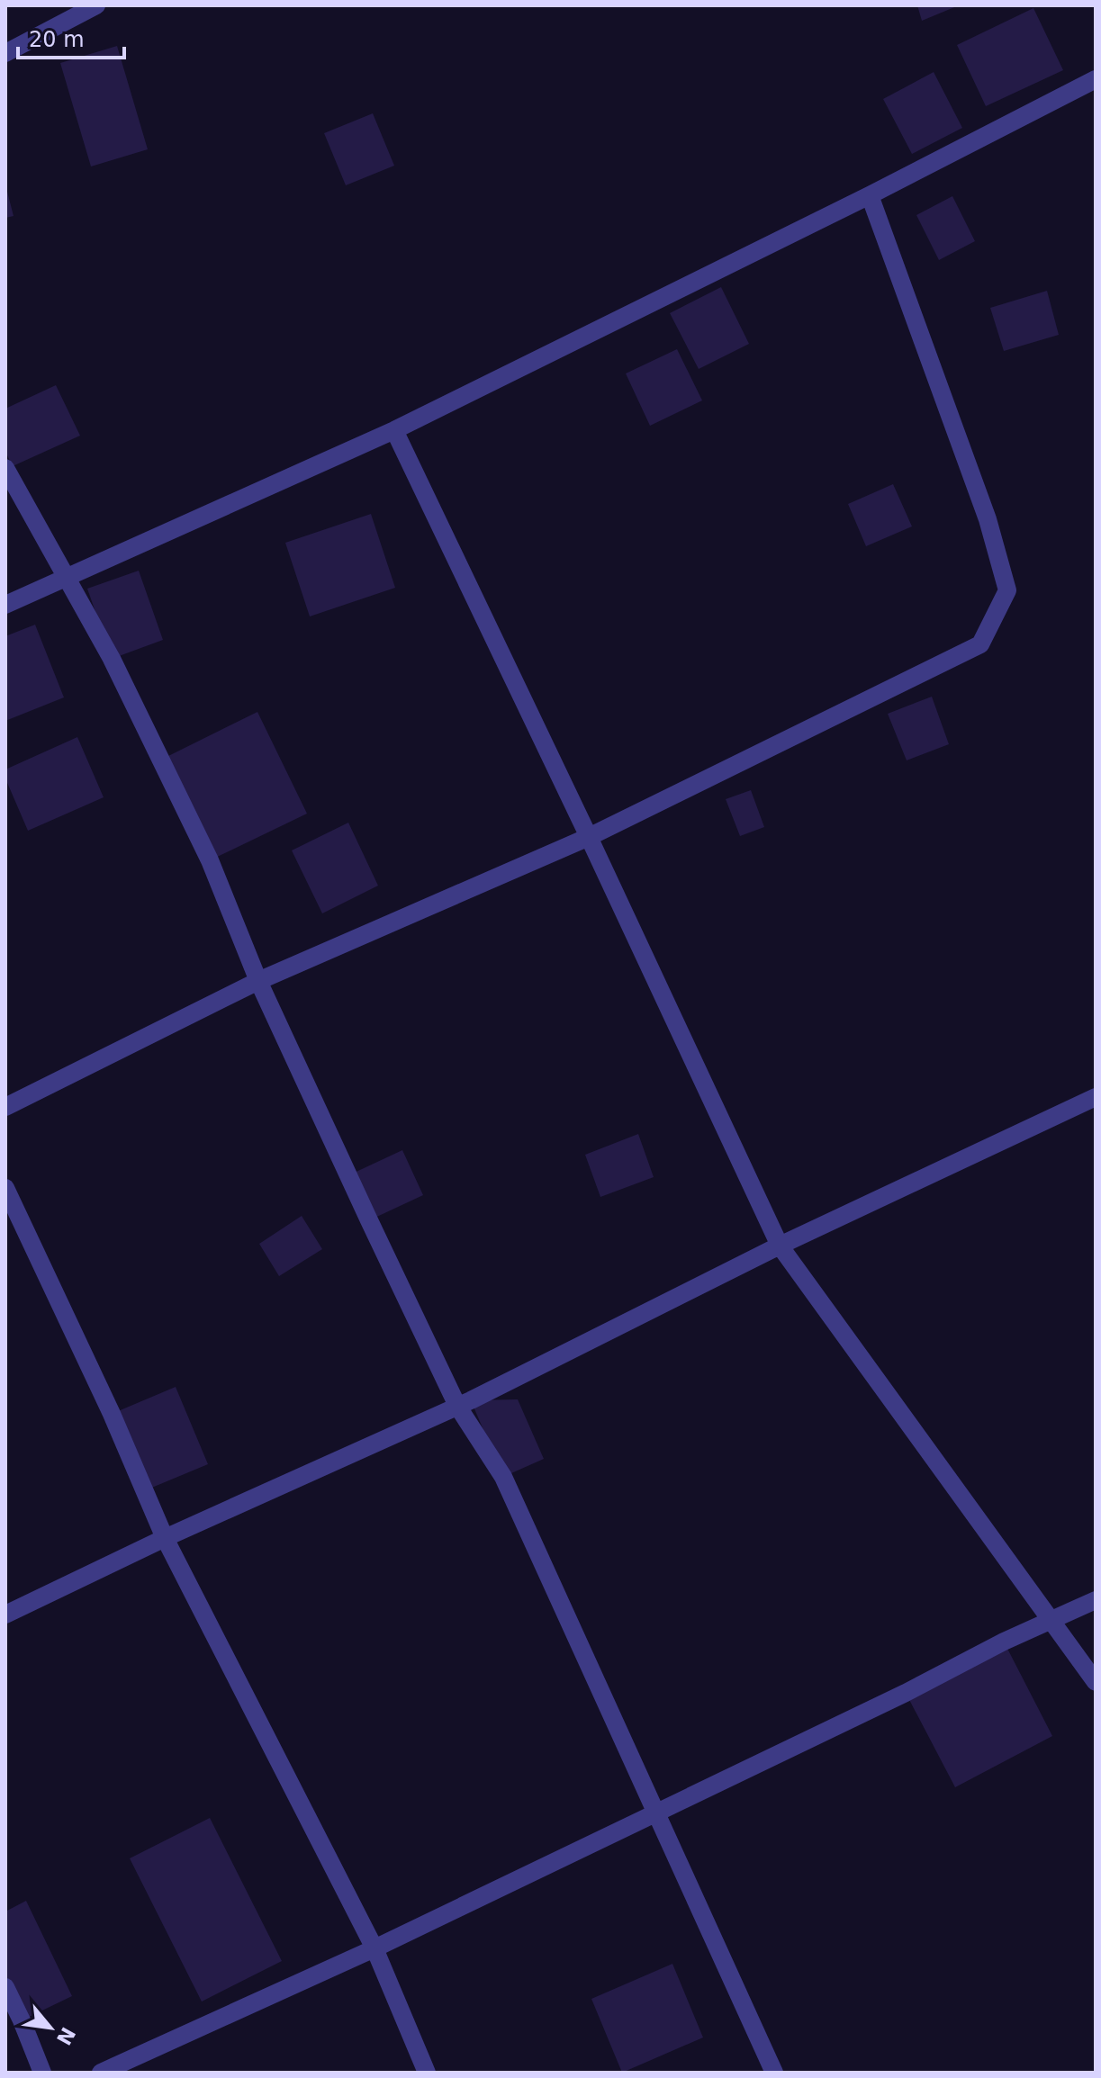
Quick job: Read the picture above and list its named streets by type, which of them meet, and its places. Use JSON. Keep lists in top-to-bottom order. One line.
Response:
{"scale_bar":"20 m","north":"bottom right"}
